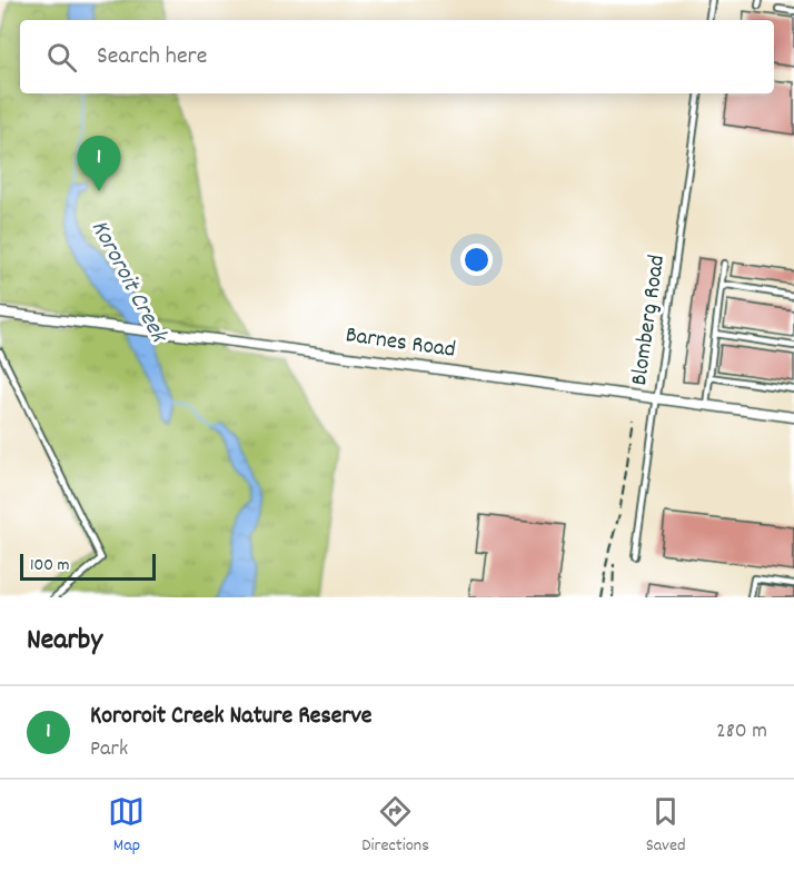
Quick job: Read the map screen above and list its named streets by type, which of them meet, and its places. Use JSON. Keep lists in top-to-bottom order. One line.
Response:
{"streets":{"street":["Barnes Road"],"lane":["Blomberg Road"]},"crossings":[["Blomberg Road","Barnes Road"]],"water":["Kororoit Creek"],"scale_bar":"100 m","page":{"search":"Search here","pins":"1","scale":"100 m","heading":"Nearby","list":[{"mark":"1","name":"Kororoit Creek Nature Reserve","note":"Park","value":"280 m"}],"nav":["Map","Directions","Saved"]}}
